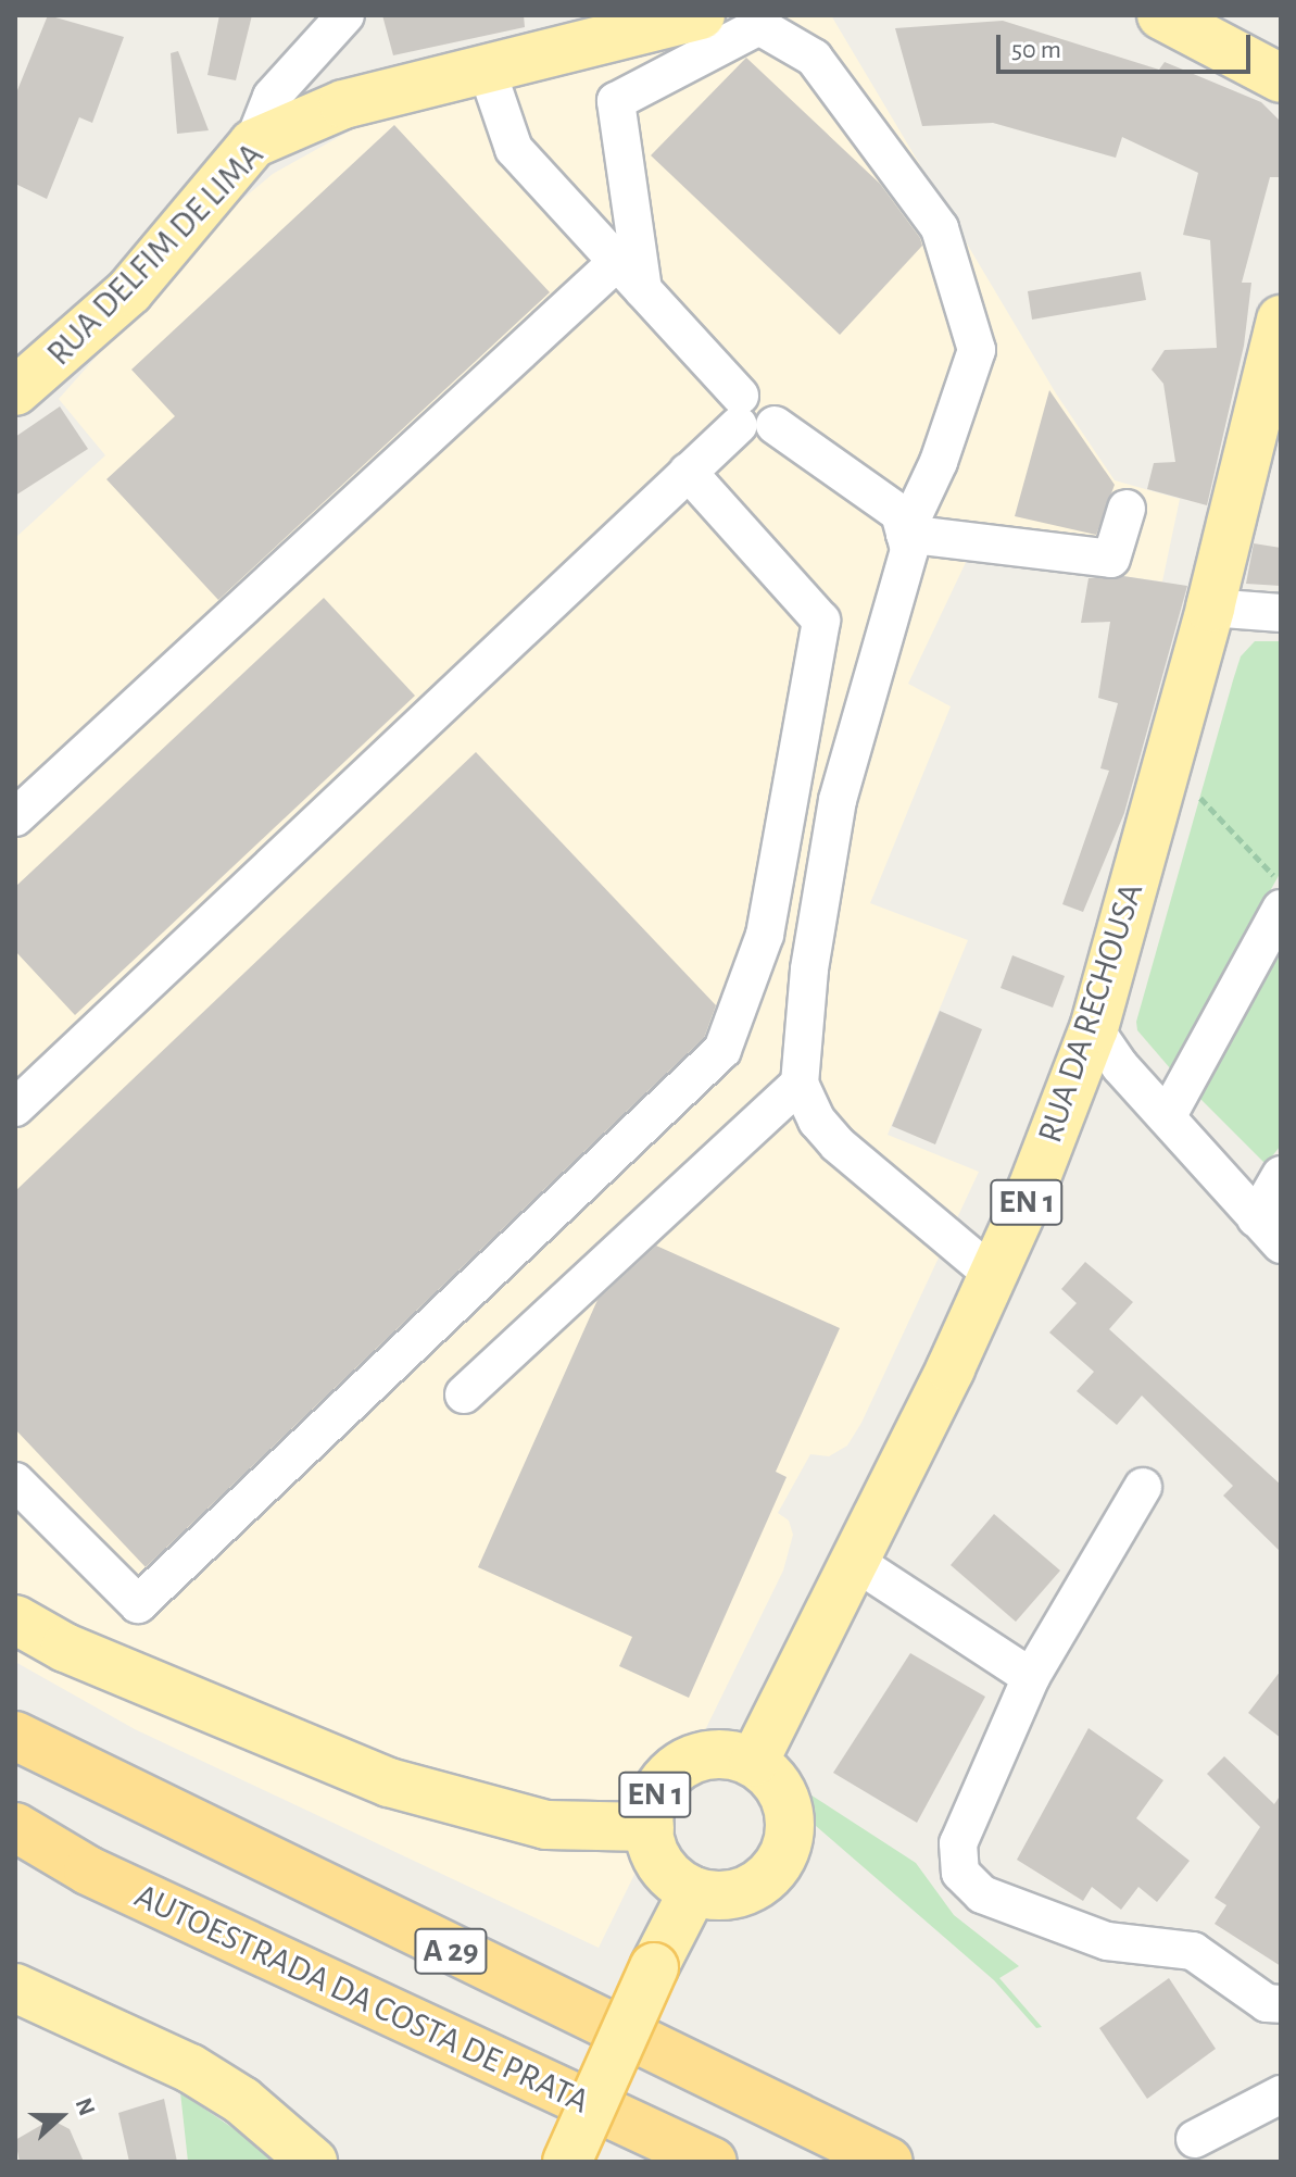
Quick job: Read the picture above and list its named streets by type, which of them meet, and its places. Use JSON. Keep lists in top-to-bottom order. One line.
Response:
{"streets":{"highway":["A 29","AUTOESTRADA DA COSTA DE PRATA"],"main road":["RUA DELFIM DE LIMA","RUA DA RECHOUSA","EN 1"]},"crossings":[["RUA DA RECHOUSA","EN 1"]],"scale_bar":"50 m","north":"right"}
